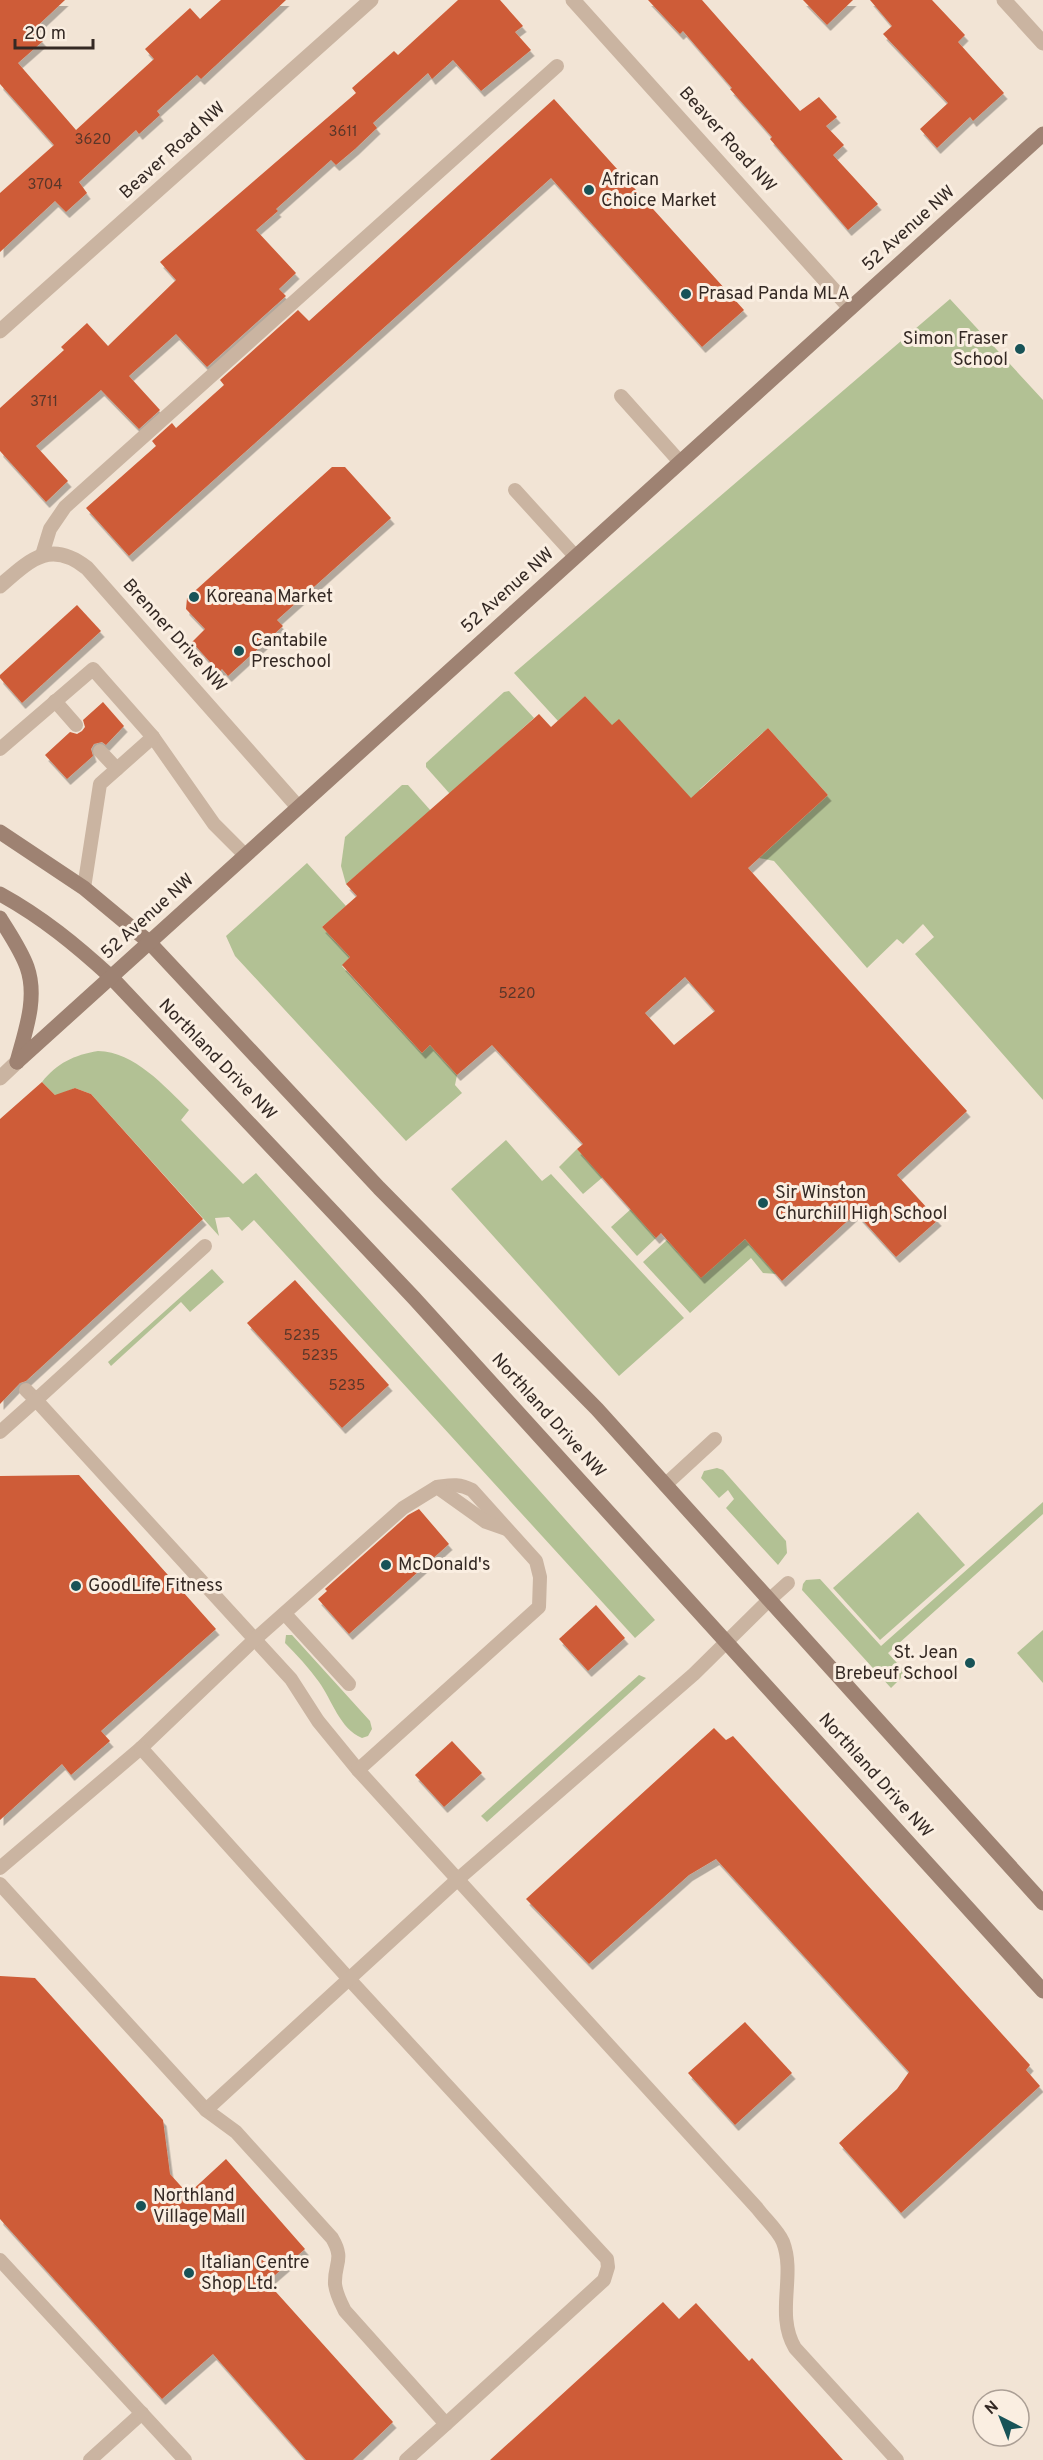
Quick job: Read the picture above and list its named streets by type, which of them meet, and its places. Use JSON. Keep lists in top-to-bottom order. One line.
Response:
{"streets":{"street":["Beaver Road NW","52 Avenue NW","Brenner Drive NW","Northland Drive NW"]},"crossings":[["Beaver Road NW","52 Avenue NW"],["52 Avenue NW","Brenner Drive NW"],["52 Avenue NW","Northland Drive NW"]],"places":["African Choice Market","Prasad Panda MLA","Simon Fraser School","Koreana Market","Cantabile Preschool","Sir Winston Churchill High School","McDonald's","GoodLife Fitness","St. Jean Brebeuf School","Northland Village Mall","Italian Centre Shop Ltd."],"house_numbers":["3611","3620","3704","3711","5220","5235","5235","5235"],"scale_bar":"20 m","north":"top left"}
